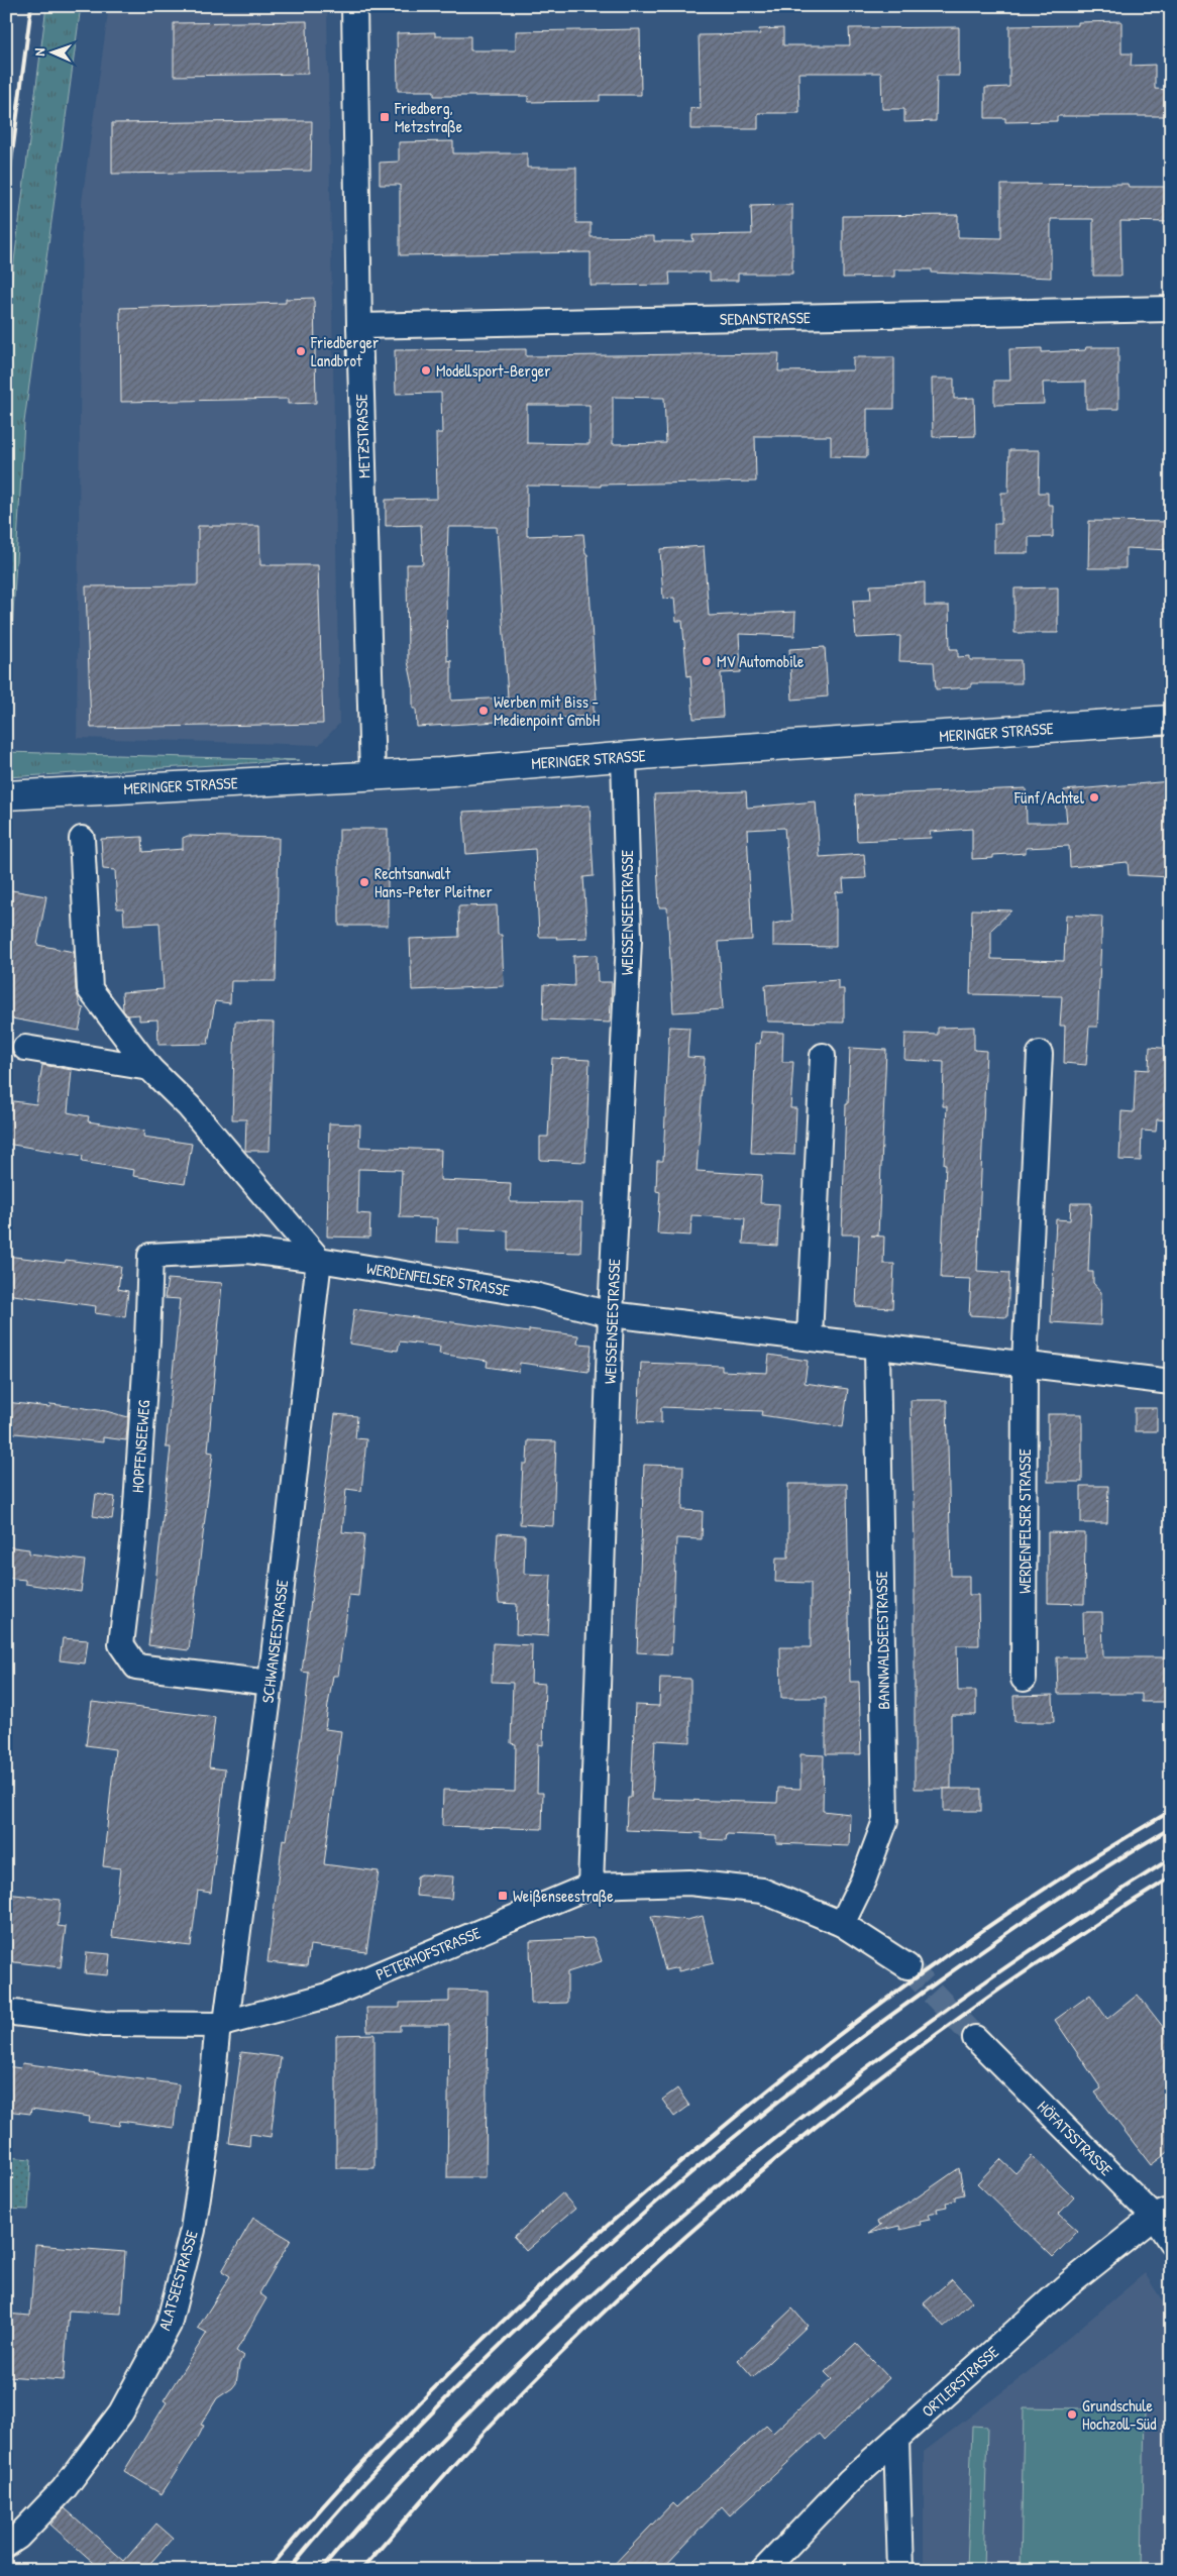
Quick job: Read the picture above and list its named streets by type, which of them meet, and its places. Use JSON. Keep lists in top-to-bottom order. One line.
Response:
{"streets":{"main road":["MERINGER STRASSE"],"street":["SEDANSTRASSE","METZSTRASSE","WEISSENSEESTRASSE","WERDENFELSER STRASSE","HOPFENSEEWEG","BANNWALDSEESTRASSE","SCHWANSEESTRASSE","PETERHOFSTRASSE","HÖFATSSTRASSE","ALATSEESTRASSE","ORTLERSTRASSE"]},"crossings":[["SEDANSTRASSE","METZSTRASSE"],["METZSTRASSE","MERINGER STRASSE"],["MERINGER STRASSE","WEISSENSEESTRASSE"],["WEISSENSEESTRASSE","WERDENFELSER STRASSE"],["WEISSENSEESTRASSE","PETERHOFSTRASSE"],["WERDENFELSER STRASSE","HOPFENSEEWEG"],["WERDENFELSER STRASSE","BANNWALDSEESTRASSE"],["WERDENFELSER STRASSE","SCHWANSEESTRASSE"],["HOPFENSEEWEG","SCHWANSEESTRASSE"],["BANNWALDSEESTRASSE","PETERHOFSTRASSE"],["SCHWANSEESTRASSE","PETERHOFSTRASSE"],["SCHWANSEESTRASSE","ALATSEESTRASSE"],["PETERHOFSTRASSE","ALATSEESTRASSE"],["HÖFATSSTRASSE","ORTLERSTRASSE"]],"places":{"transit":["Friedberg, Metzstraße","Weißenseestraße"],"other":["Friedberger Landbrot","Modellsport-Berger","MV Automobile","Werben mit Biss - Medienpoint GmbH","Fünf/Achtel","Rechtsanwalt Hans-Peter Pleitner","Grundschule Hochzoll-Süd"]},"north":"left"}
